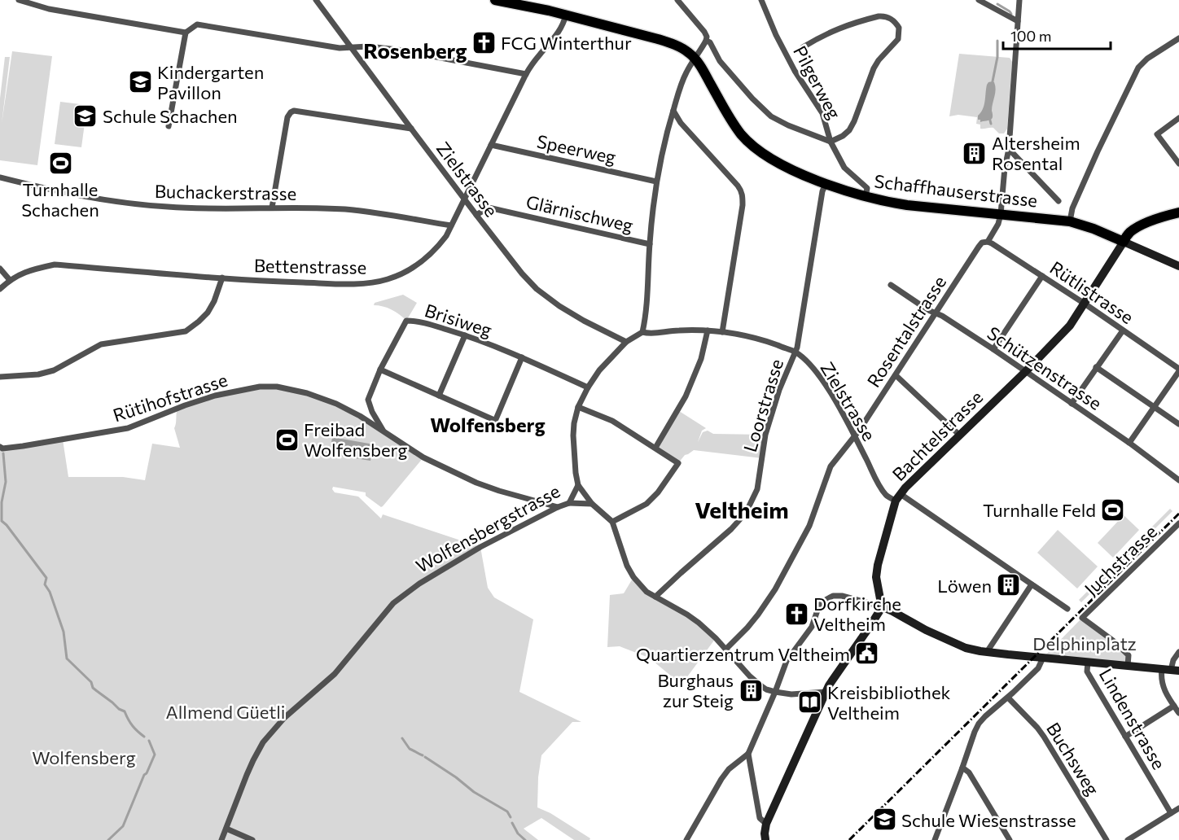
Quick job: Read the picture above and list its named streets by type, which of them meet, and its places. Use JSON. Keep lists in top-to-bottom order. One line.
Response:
{"streets":{"main road":["Schaffhauserstrasse"],"street":["Pilgerweg","Speerweg","Zielstrasse","Buchackerstrasse","Glärnischweg","Bettenstrasse","Rütlistrasse","Brisiweg","Rosentalstrasse","Schützenstrasse","Rütihofstrasse","Loorstrasse","Bachtelstrasse","Wolfensbergstrasse","Juchstrasse","Lindenstrasse","Buchsweg"]},"crossings":[["Pilgerweg","Schaffhauserstrasse"],["Speerweg","Bettenstrasse"],["Zielstrasse","Glärnischweg"],["Zielstrasse","Bettenstrasse"],["Zielstrasse","Rosentalstrasse"],["Zielstrasse","Loorstrasse"],["Zielstrasse","Bachtelstrasse"],["Zielstrasse","Wolfensbergstrasse"],["Schaffhauserstrasse","Bettenstrasse"],["Schaffhauserstrasse","Rosentalstrasse"],["Schaffhauserstrasse","Loorstrasse"],["Schaffhauserstrasse","Bachtelstrasse"],["Buchackerstrasse","Bettenstrasse"],["Rütlistrasse","Rosentalstrasse"],["Rütlistrasse","Bachtelstrasse"],["Brisiweg","Rütihofstrasse"],["Brisiweg","Wolfensbergstrasse"],["Rosentalstrasse","Schützenstrasse"],["Schützenstrasse","Bachtelstrasse"],["Rütihofstrasse","Wolfensbergstrasse"]],"districts":["Rosenberg","Wolfensberg","Veltheim"],"parks":["Delphinplatz","Allmend Güetli","Wolfensberg"],"places":{"church":["FCG Winterthur","Dorfkirche Veltheim"],"school or university":["Kindergarten Pavillon","Schule Schachen","Schule Wiesenstrasse"],"building":["Altersheim Rosental","Löwen","Burghaus zur Steig"],"sports":["Turnhalle Schachen","Freibad Wolfensberg","Turnhalle Feld"],"public building":["Quartierzentrum Veltheim"],"library":["Kreisbibliothek Veltheim"]},"scale_bar":"100 m"}
